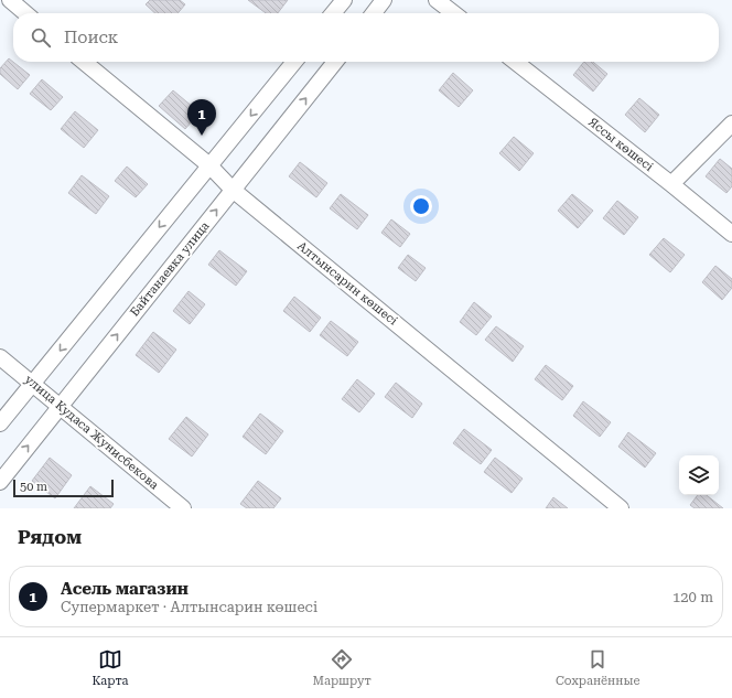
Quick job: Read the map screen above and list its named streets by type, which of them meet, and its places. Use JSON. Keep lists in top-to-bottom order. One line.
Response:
{"streets":{"street":["Яссы көшесі","Байтанаевка улица","Алтынсарин көшесі","улица Кудаса Жунисбекова"]},"crossings":[["Байтанаевка улица","Алтынсарин көшесі"],["Байтанаевка улица","улица Кудаса Жунисбекова"]],"scale_bar":"50 m","page":{"search":"Поиск","pins":"1","scale":"50 m","heading":"Рядом","list":[{"mark":"1","name":"Асель магазин","note":"Супермаркет · Алтынсарин көшесі","value":"120 m"}],"nav":["Карта","Маршрут","Сохранённые"]}}
